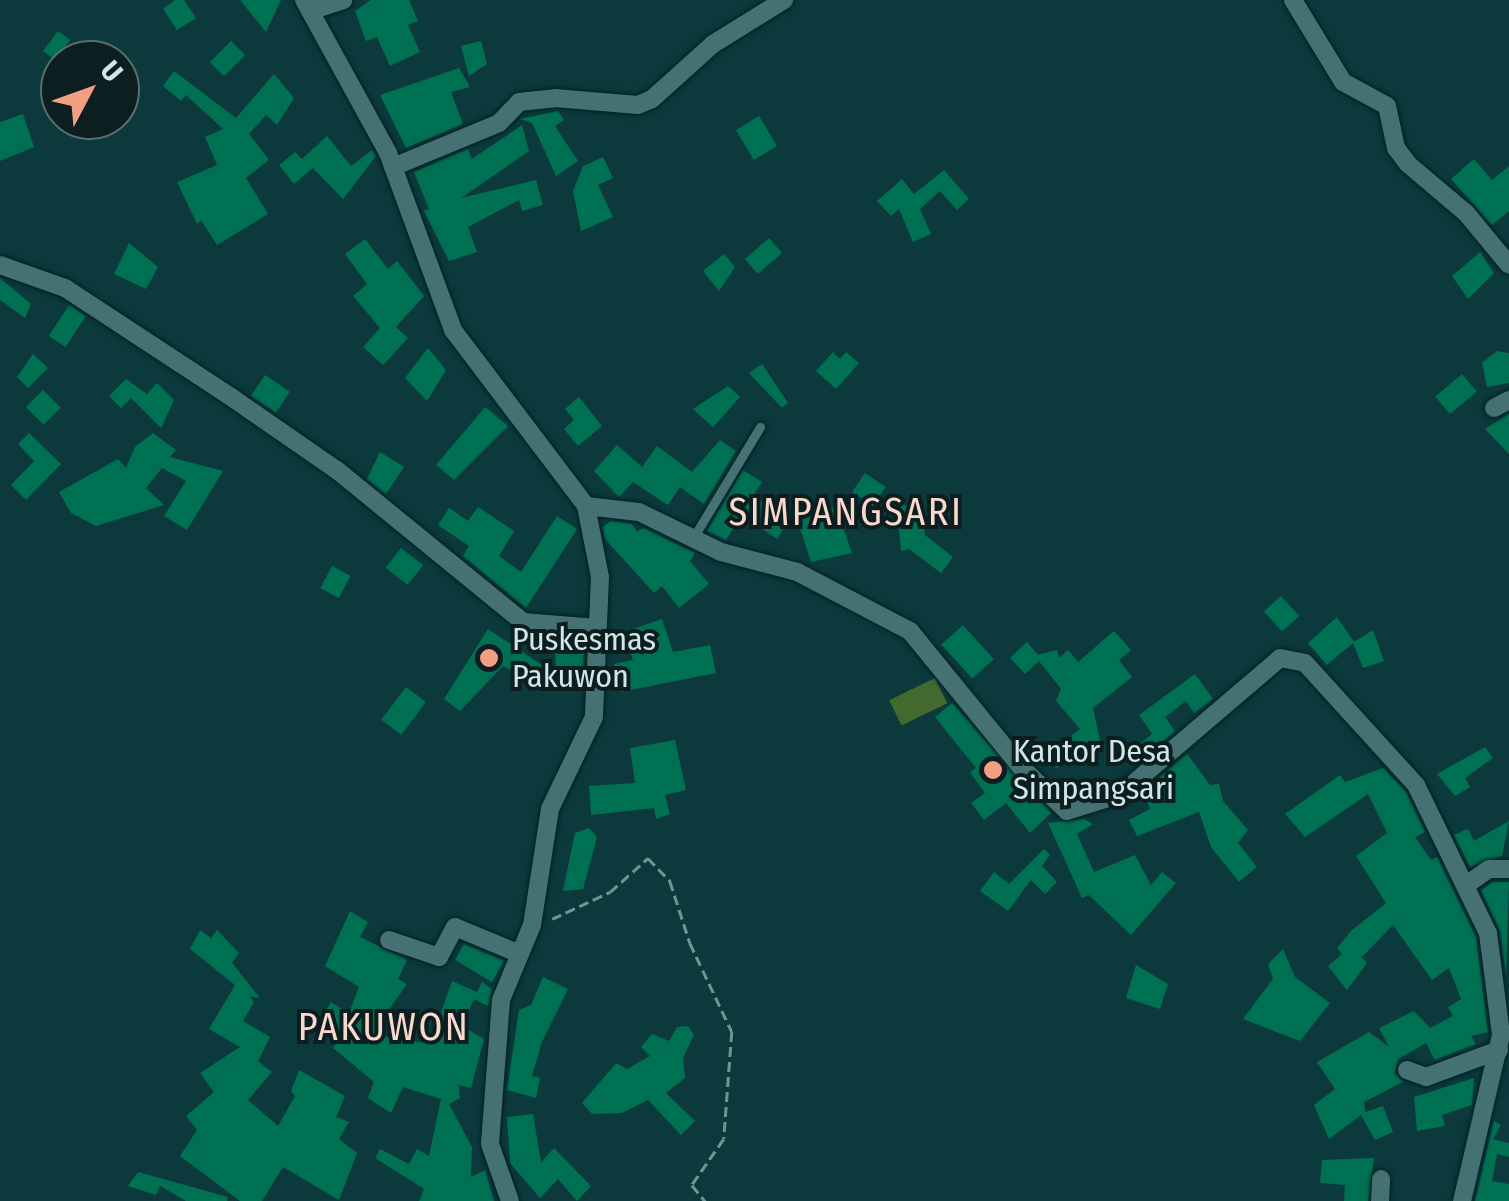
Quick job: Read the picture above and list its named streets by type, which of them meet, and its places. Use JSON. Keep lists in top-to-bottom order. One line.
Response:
{"districts":["SIMPANGSARI","PAKUWON"],"places":["Puskesmas Pakuwon","Kantor Desa Simpangsari"],"north":"top right"}
